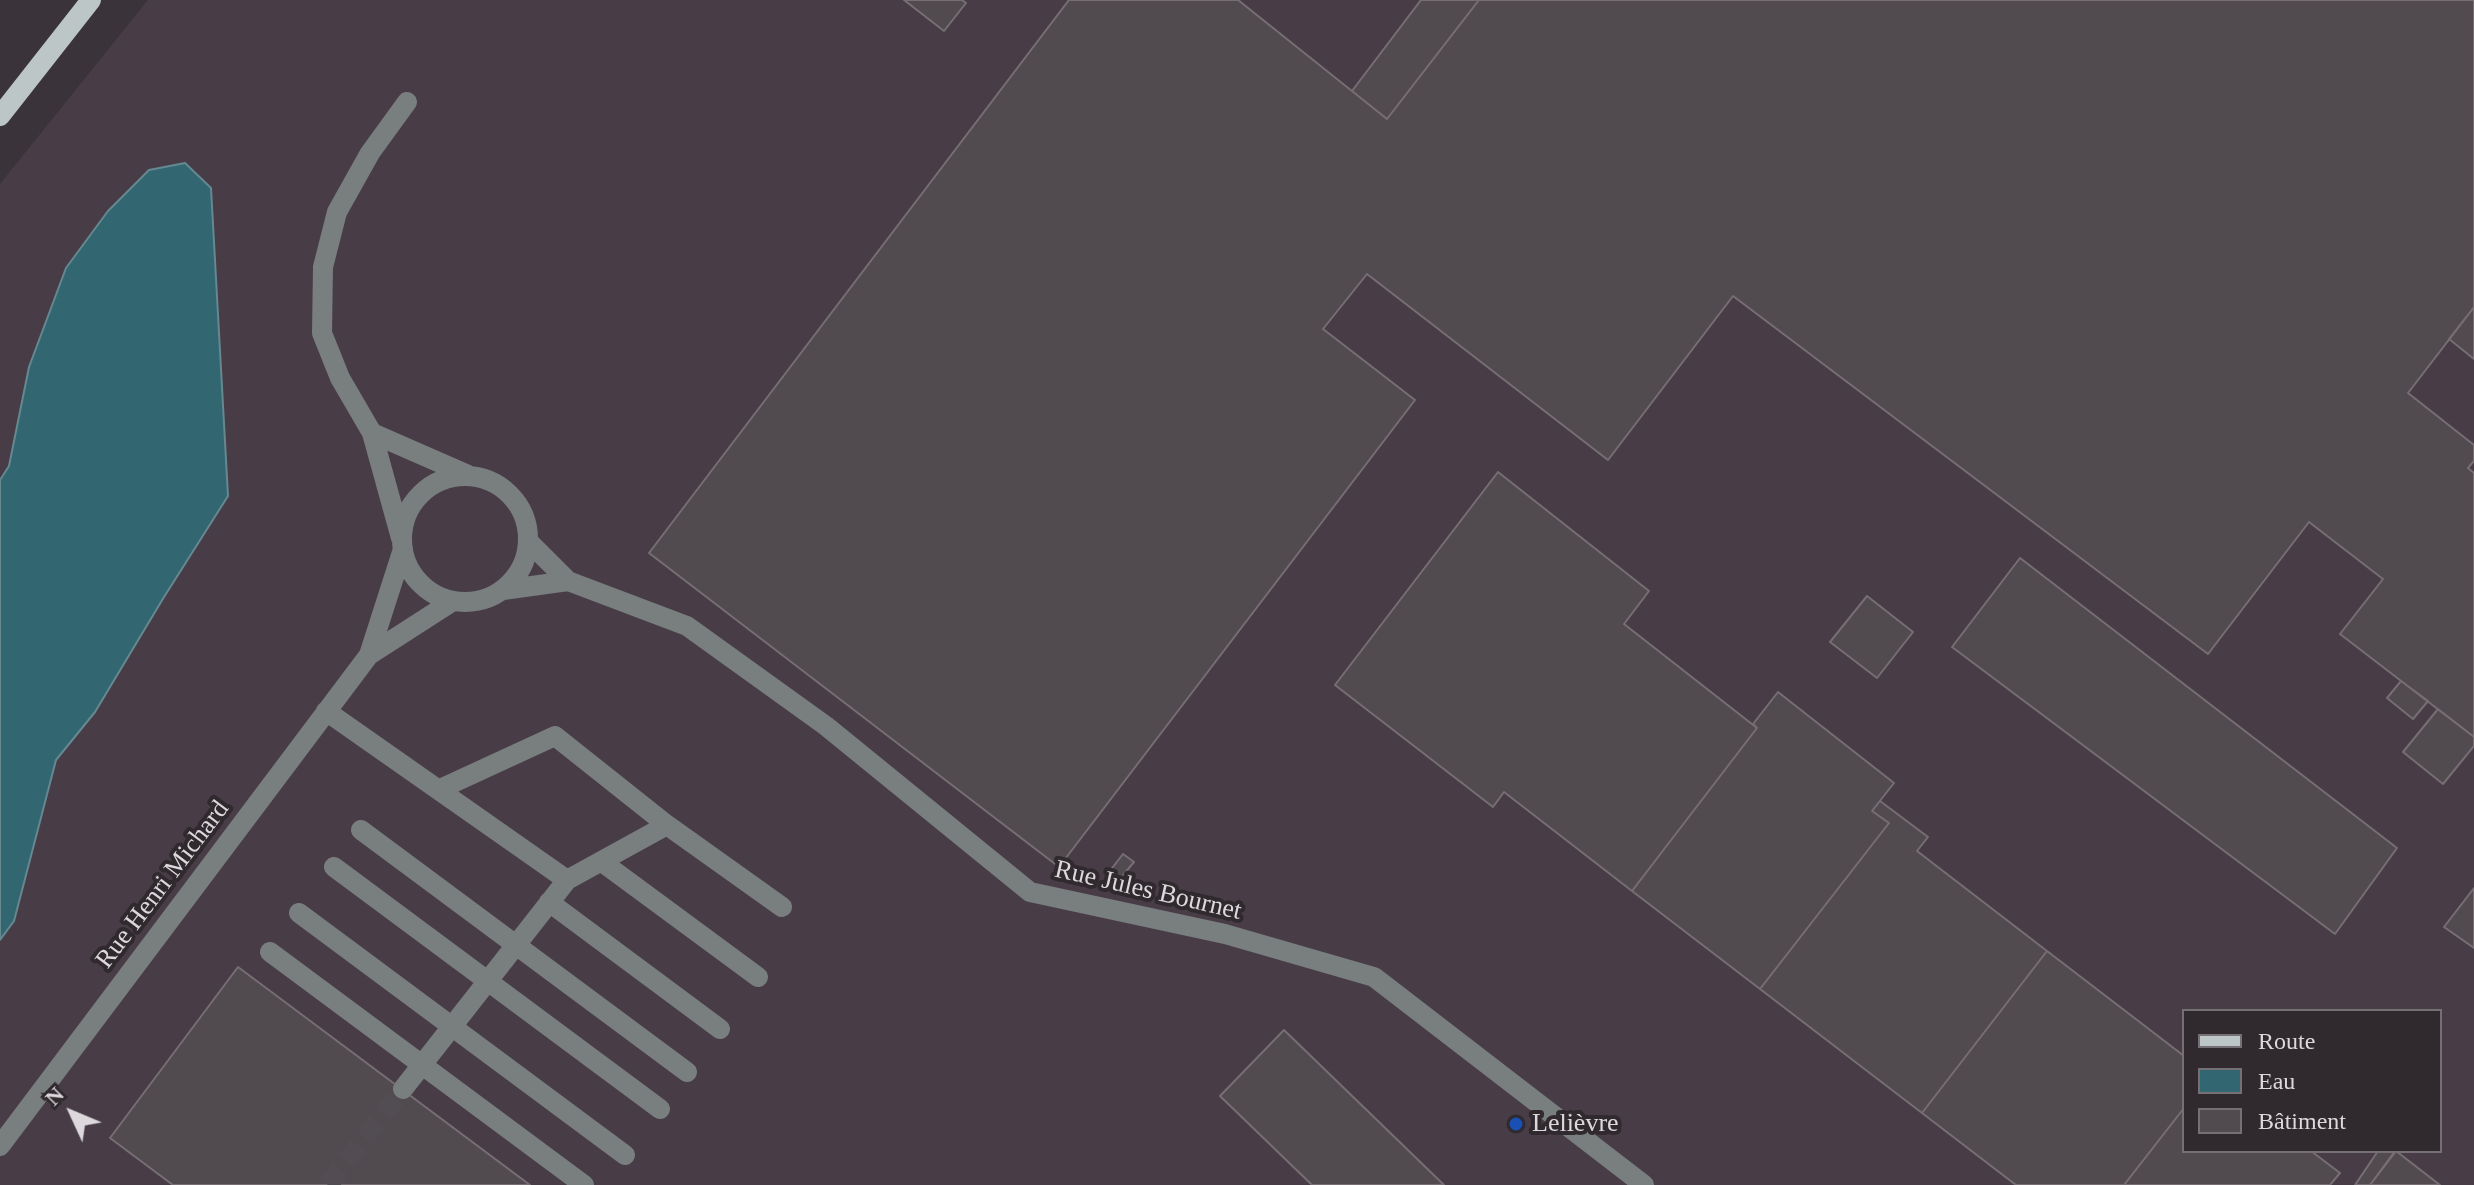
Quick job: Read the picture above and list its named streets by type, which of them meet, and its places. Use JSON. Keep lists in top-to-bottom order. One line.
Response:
{"streets":{"street":["Rue Henri Michard","Rue Jules Bournet"]},"crossings":[["Rue Henri Michard","Rue Jules Bournet"]],"places":["Lelièvre"],"legend":["Route","Eau","Bâtiment"],"north":"top left"}
